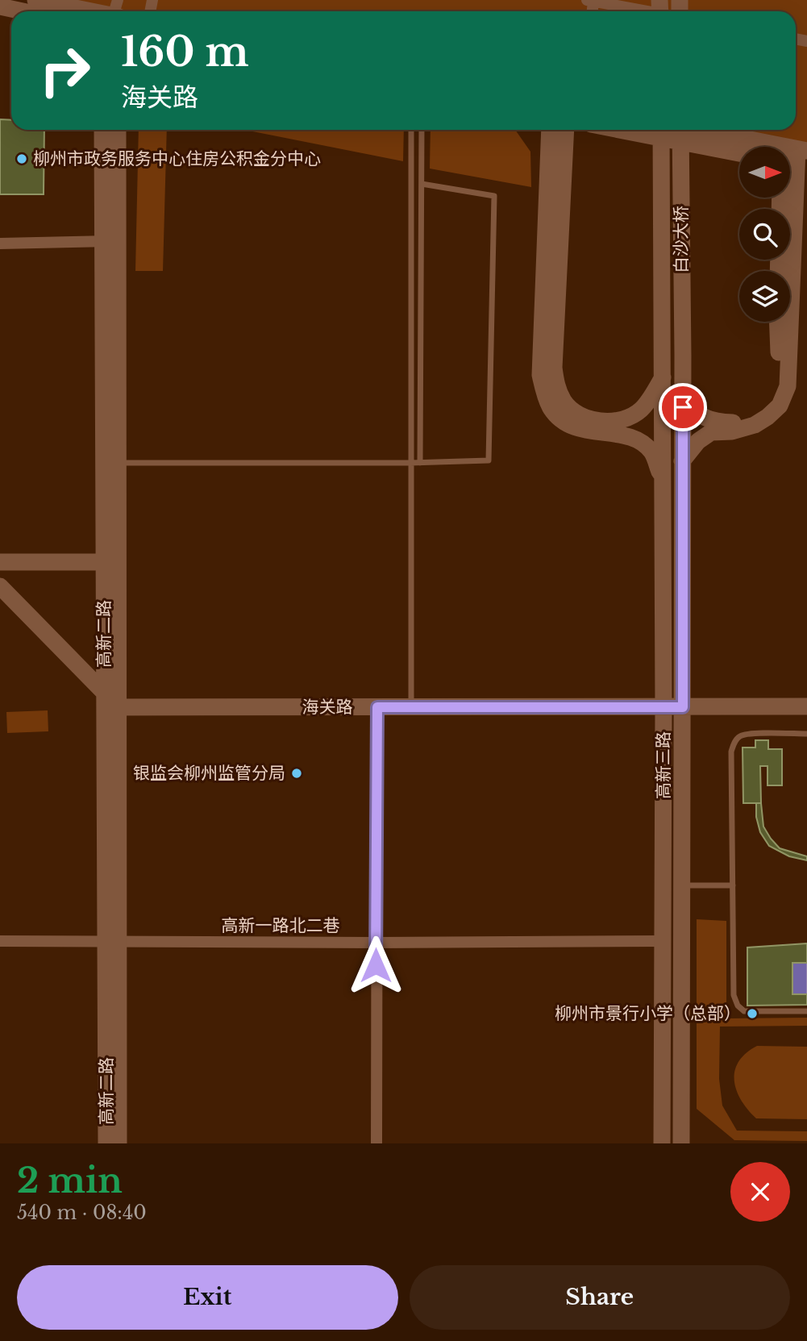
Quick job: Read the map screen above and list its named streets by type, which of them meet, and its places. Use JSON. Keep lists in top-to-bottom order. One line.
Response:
{"streets":{"main road":["白沙大桥","高新二路","海关路","高新三路"],"street":["高新一路北二巷"]},"crossings":[["白沙大桥","高新三路"],["高新二路","海关路"],["高新二路","高新一路北二巷"],["海关路","高新三路"],["高新三路","高新一路北二巷"]],"places":["柳州市政务服务中心住房公积金分中心","银监会柳州监管分局","柳州市景行小学（总部）"],"north":"right","page":{"turn":["160 m","海关路"],"heading":["2 min","540 m · 08:40"],"buttons":["Exit","Share"]}}
